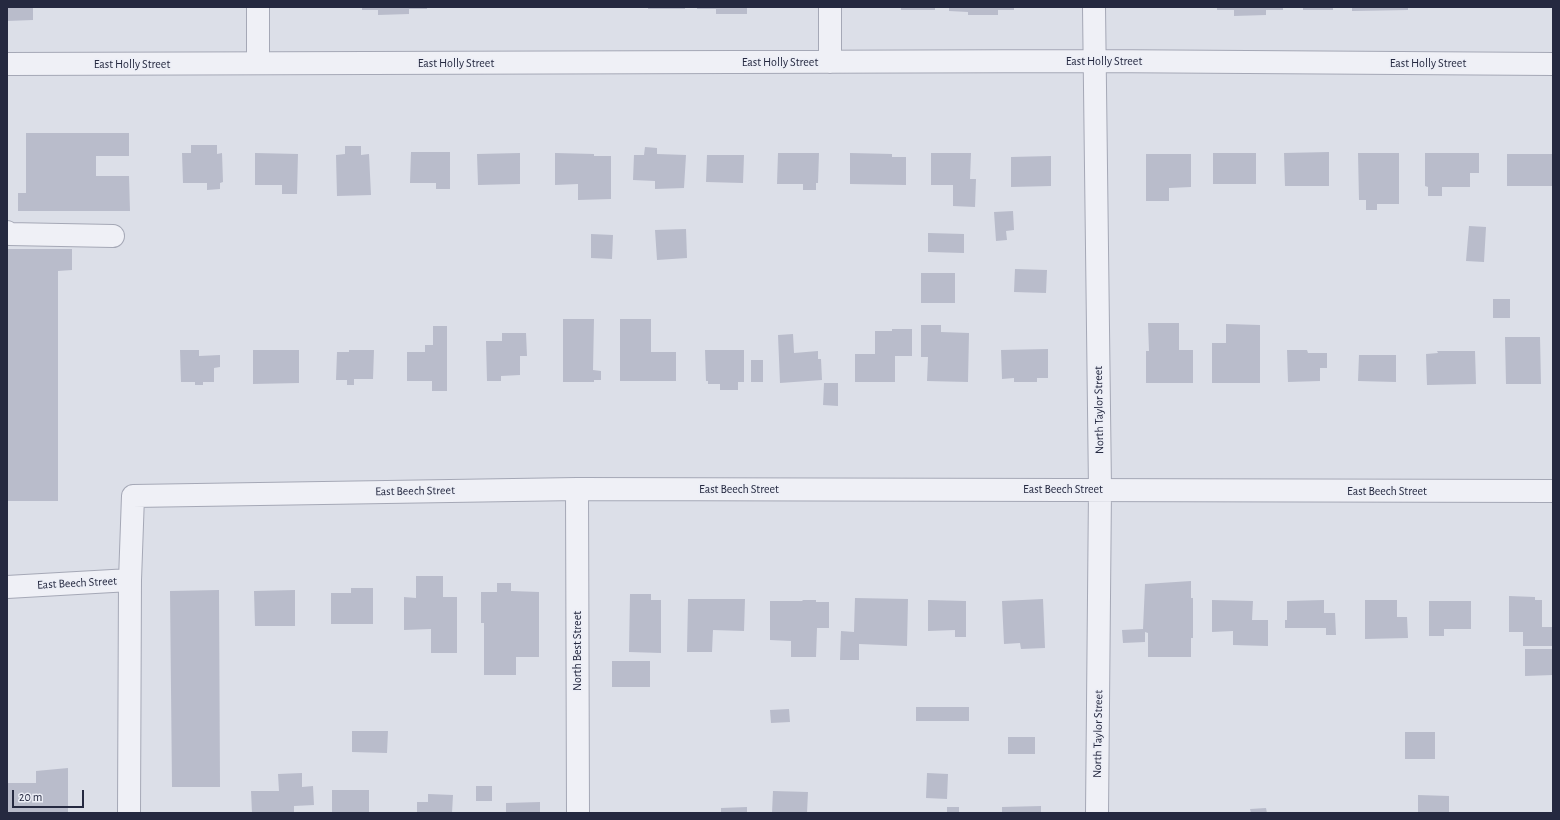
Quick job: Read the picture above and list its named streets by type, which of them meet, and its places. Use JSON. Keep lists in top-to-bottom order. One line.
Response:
{"streets":{"street":["East Holly Street","North Taylor Street","East Beech Street","North Best Street"]},"crossings":[["East Holly Street","North Taylor Street"],["North Taylor Street","East Beech Street"],["East Beech Street","North Best Street"]],"scale_bar":"20 m"}
